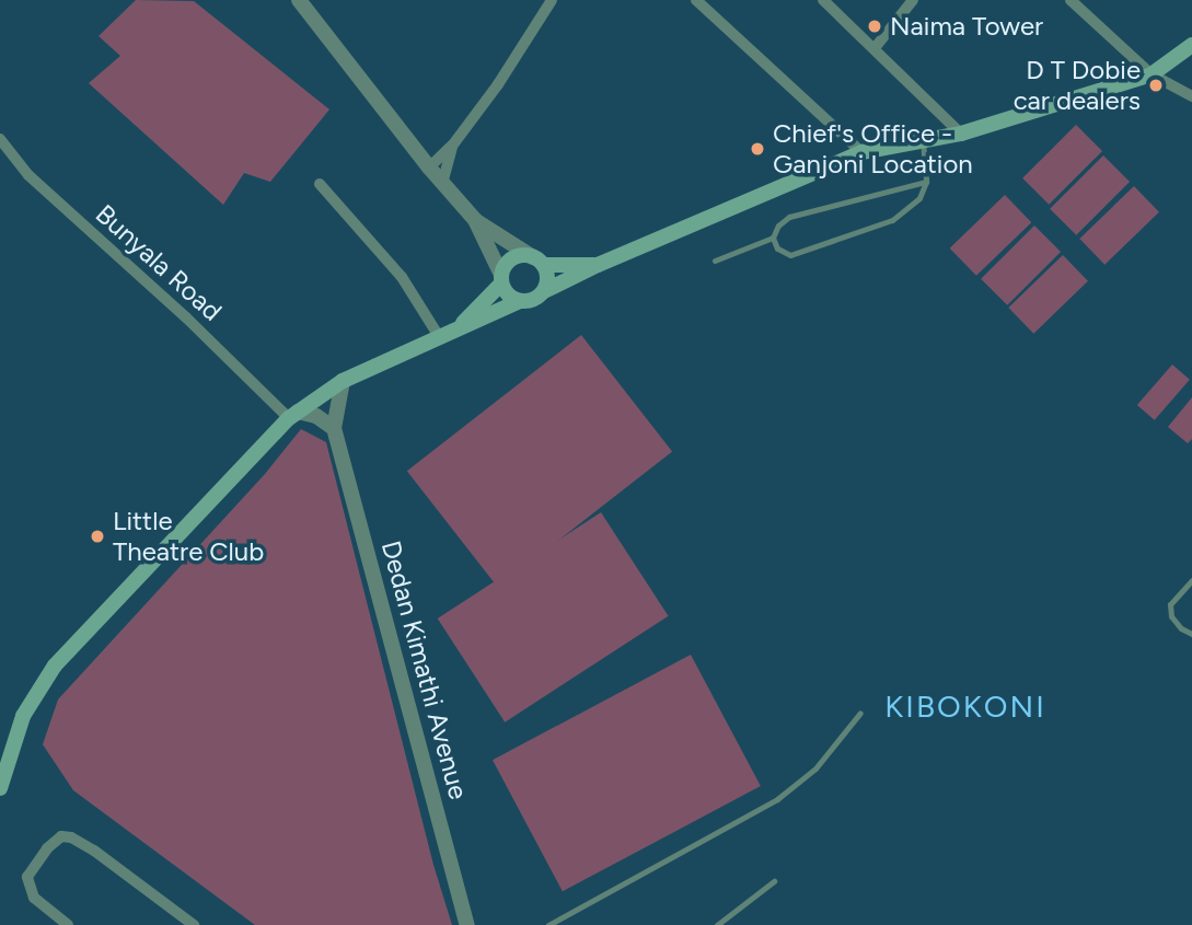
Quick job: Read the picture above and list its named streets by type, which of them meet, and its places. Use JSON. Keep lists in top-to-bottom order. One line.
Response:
{"streets":{"street":["Bunyala Road","Dedan Kimathi Avenue"]},"districts":["KIBOKONI"],"places":["Naima Tower","D T Dobie car dealers","Chief's Office - Ganjoni Location","Little Theatre Club"]}
